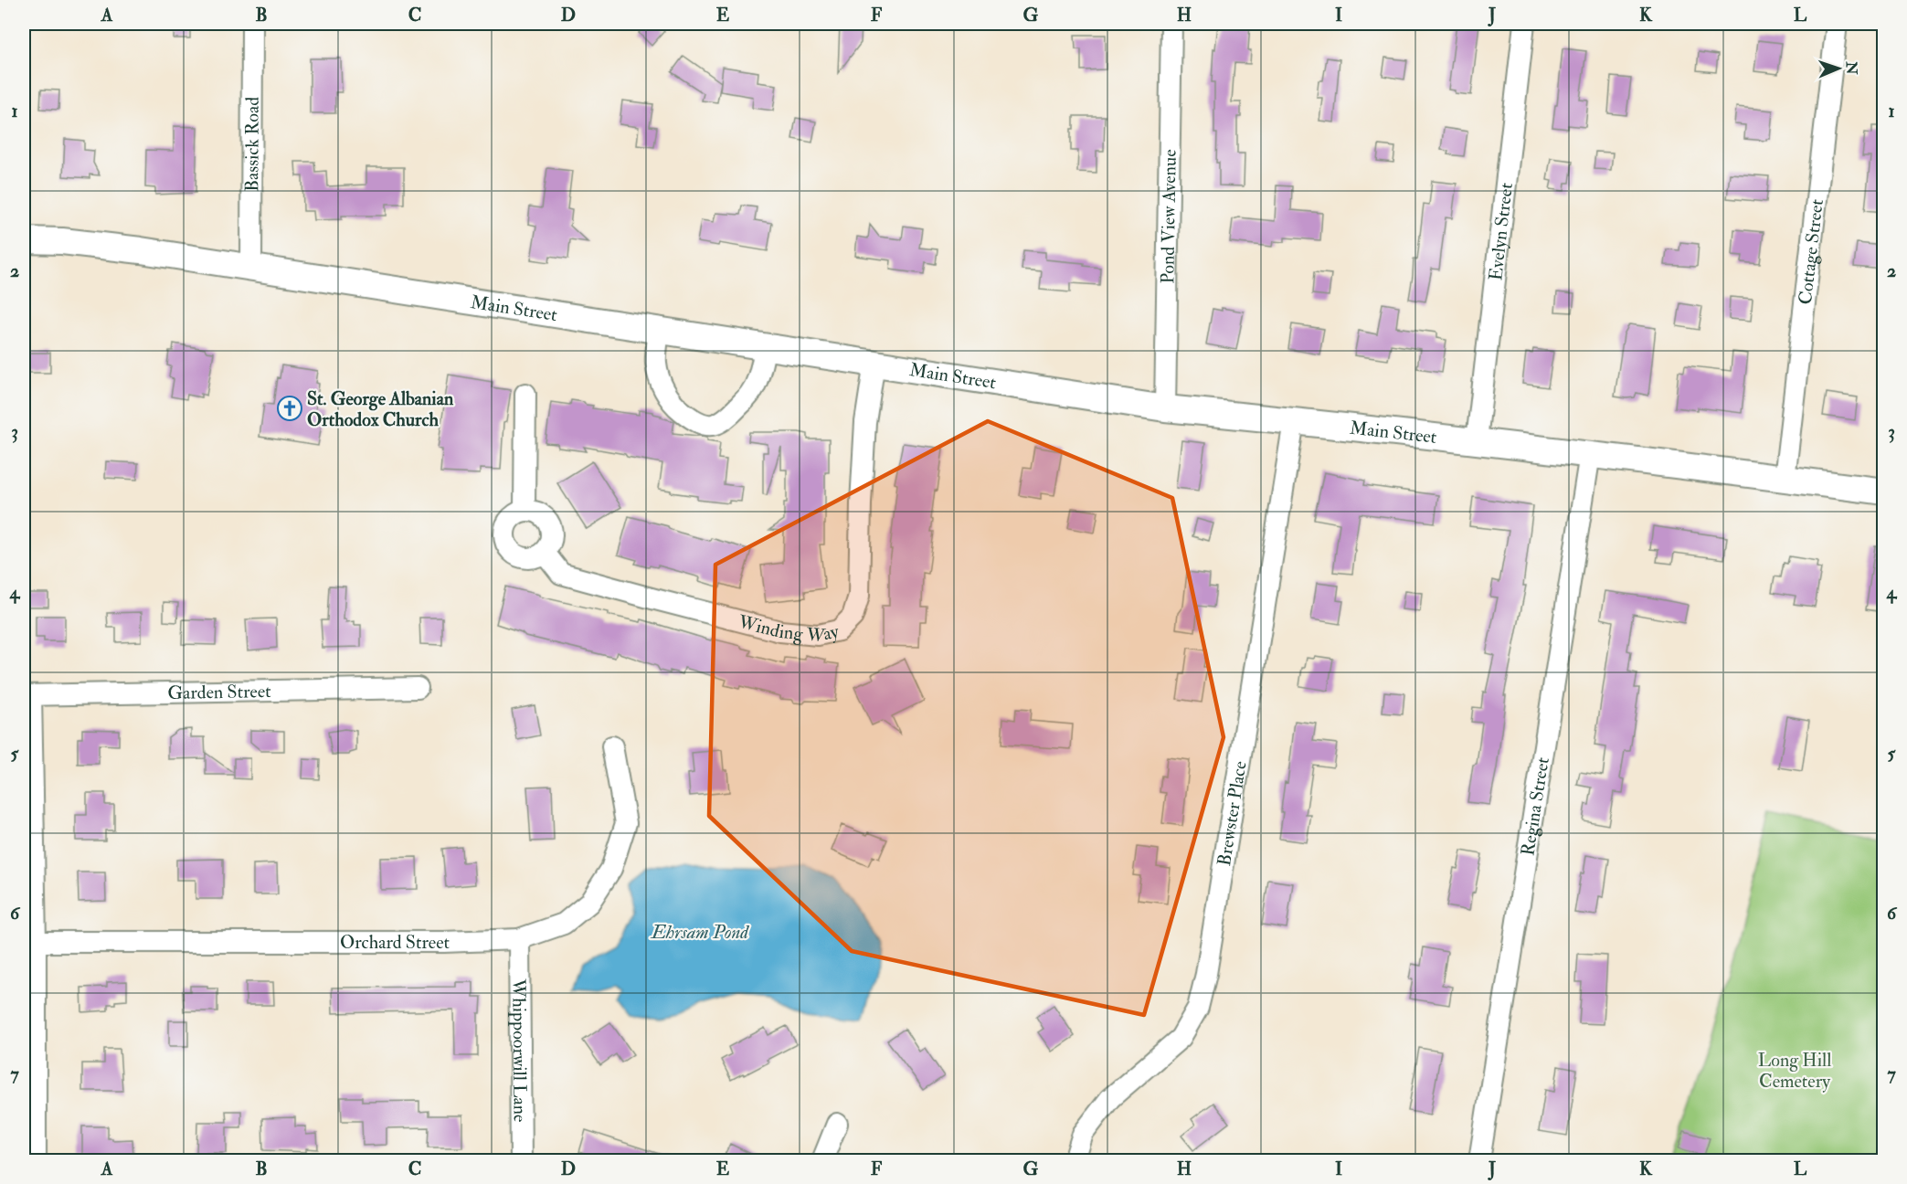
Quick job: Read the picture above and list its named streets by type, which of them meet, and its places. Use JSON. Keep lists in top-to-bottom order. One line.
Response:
{"streets":{"main road":["Main Street"],"street":["Bassick Road","Pond View Avenue","Evelyn Street","Cottage Street","Winding Way","Garden Street","Regina Street","Brewster Place","Orchard Street","Whippoorwill Lane"]},"crossings":[["Bassick Road","Main Street"],["Pond View Avenue","Main Street"],["Evelyn Street","Main Street"],["Cottage Street","Main Street"],["Main Street","Winding Way"],["Main Street","Regina Street"],["Main Street","Brewster Place"],["Orchard Street","Whippoorwill Lane"]],"water":["Ehrsam Pond"],"parks":["Long Hill Cemetery"],"places":{"church":["St. George Albanian Orthodox Church"]},"north":"right","grid":{"columns":["A","B","C","D","E","F","G","H","I","J","K","L"],"rows":["1","2","3","4","5","6","7"]}}
